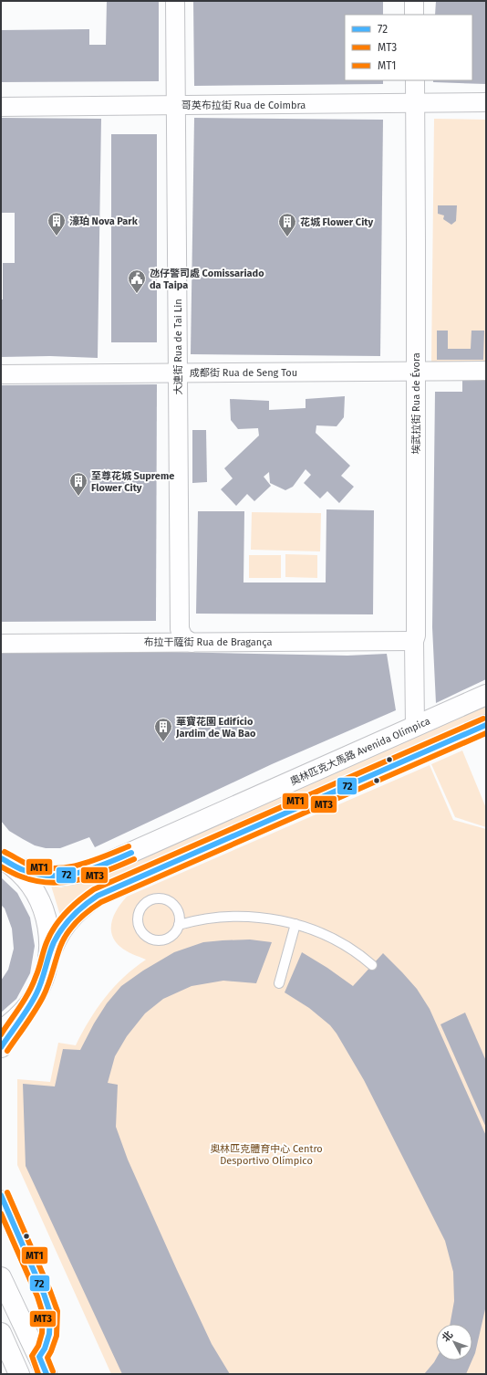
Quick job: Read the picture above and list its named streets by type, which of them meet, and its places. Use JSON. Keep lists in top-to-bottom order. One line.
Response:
{"streets":{"main road":["奧林匹克大馬路 Avenida Olímpica"],"street":["哥英布拉街 Rua de Coimbra","大連街 Rua de Tai Lin","成都街 Rua de Seng Tou","埃武拉街 Rua de Évora","布拉干薩街 Rua de Bragança"]},"crossings":[["哥英布拉街 Rua de Coimbra","大連街 Rua de Tai Lin"],["哥英布拉街 Rua de Coimbra","埃武拉街 Rua de Évora"],["大連街 Rua de Tai Lin","成都街 Rua de Seng Tou"],["成都街 Rua de Seng Tou","埃武拉街 Rua de Évora"],["埃武拉街 Rua de Évora","布拉干薩街 Rua de Bragança"],["埃武拉街 Rua de Évora","奧林匹克大馬路 Avenida Olímpica"]],"parks":["奧林匹克體育中心 Centro Desportivo Olímpico"],"places":{"building":["濠珀 Nova Park","花城 Flower City","至尊花城 Supreme Flower City","華寶花園 Edifício Jardim de Wa Bao"],"public building":["氹仔警司處 Comissariado da Taipa"]},"lines":["transit line MT1","transit line 72","transit line MT3"],"legend":["72","MT3","MT1"],"north":"top left"}
